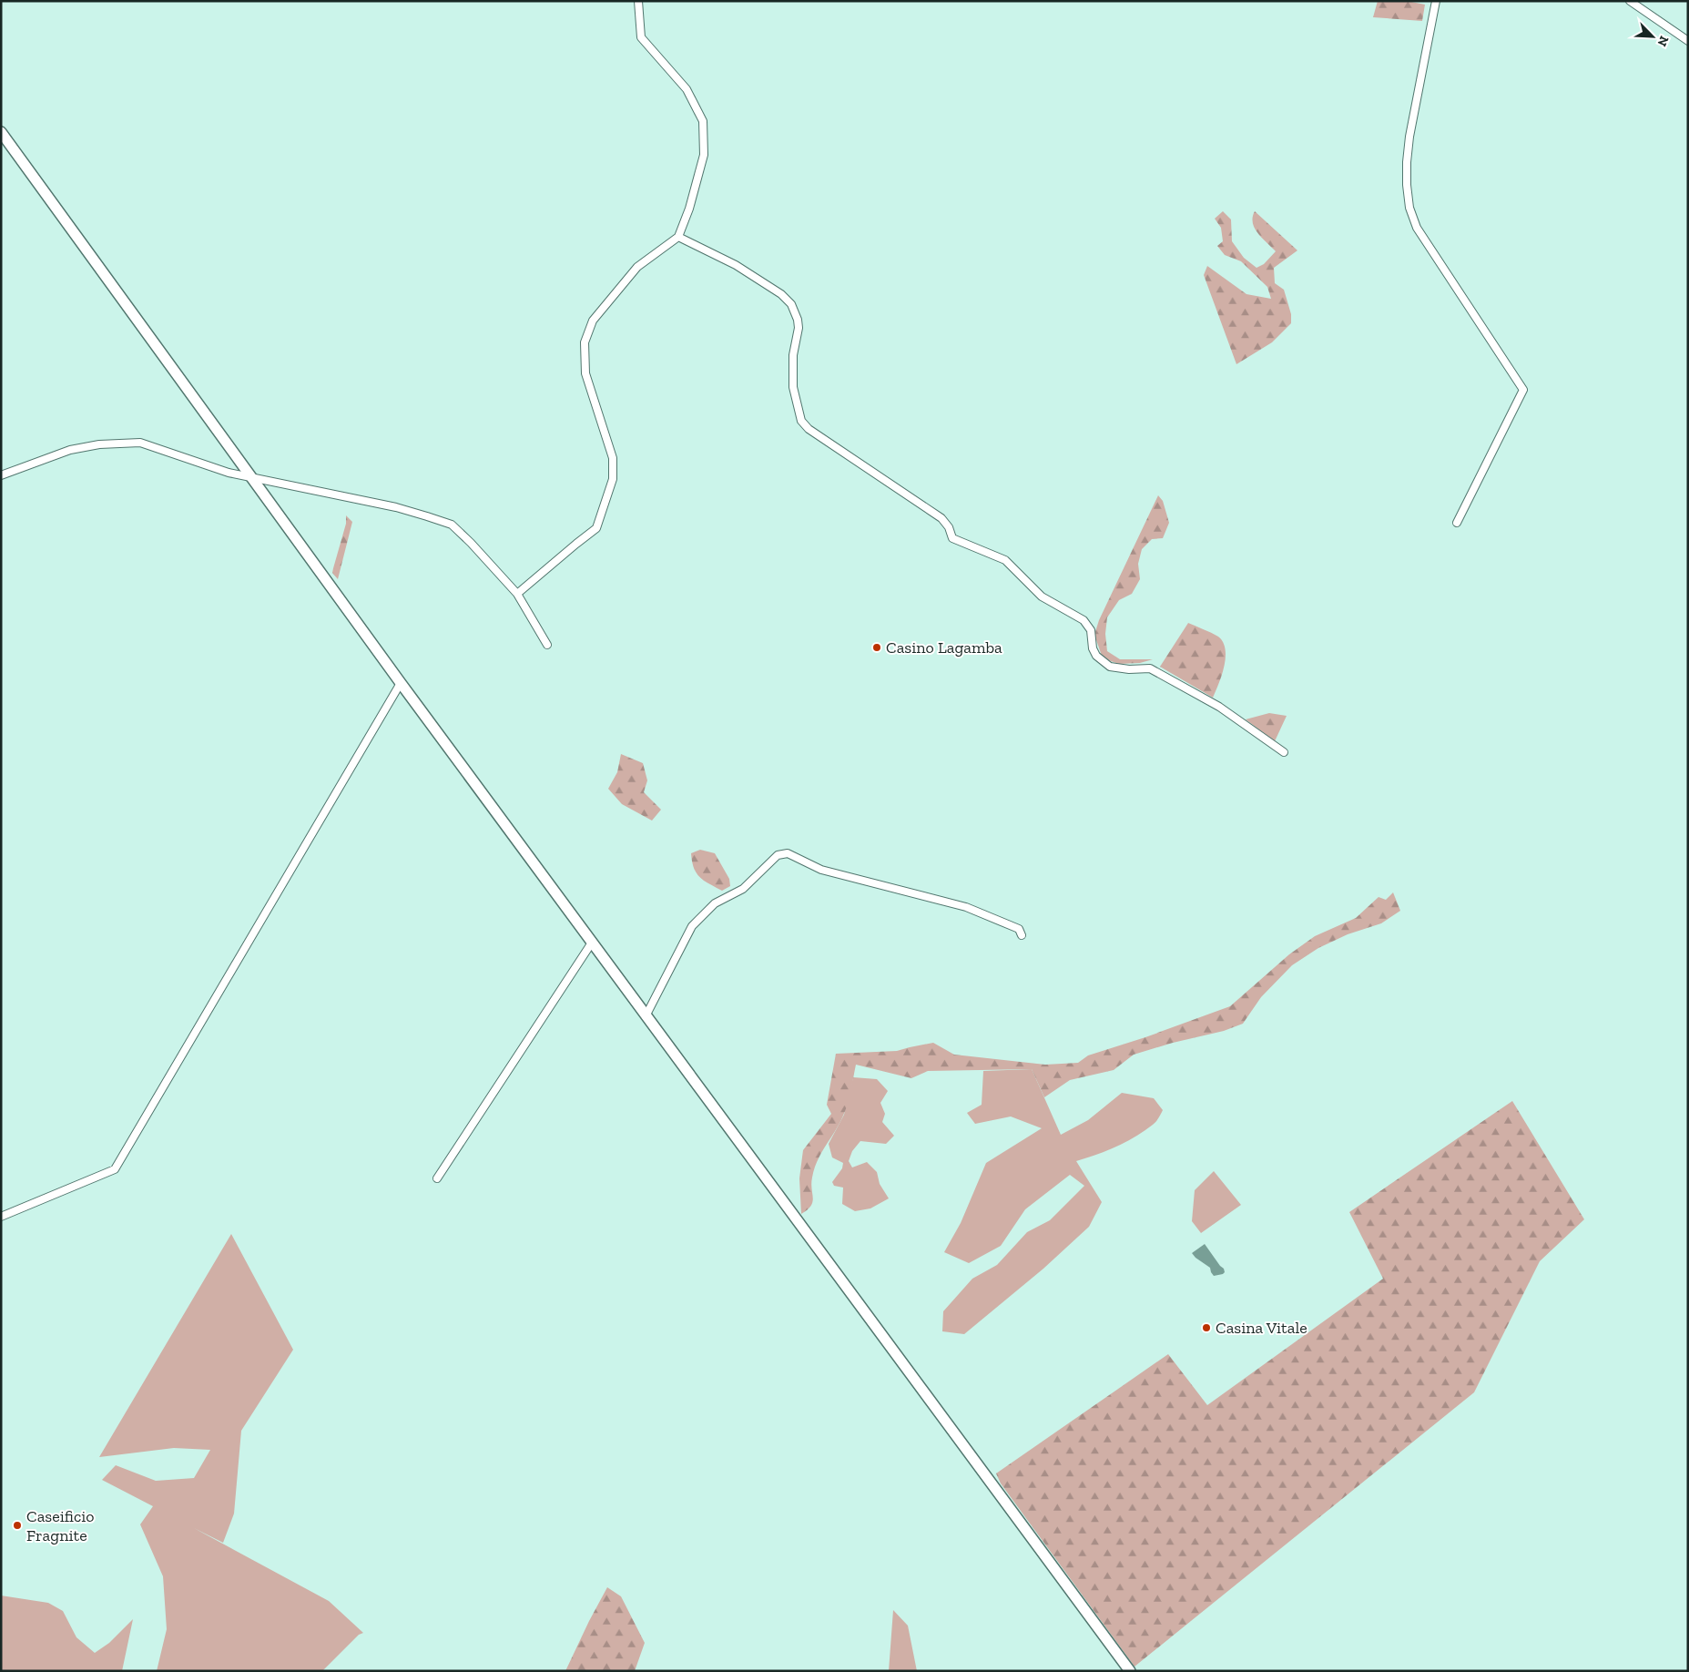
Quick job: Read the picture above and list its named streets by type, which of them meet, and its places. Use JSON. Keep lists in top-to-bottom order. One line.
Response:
{"places":["Casino Lagamba","Casina Vitale","Caseificio Fragnite"],"north":"bottom right"}
